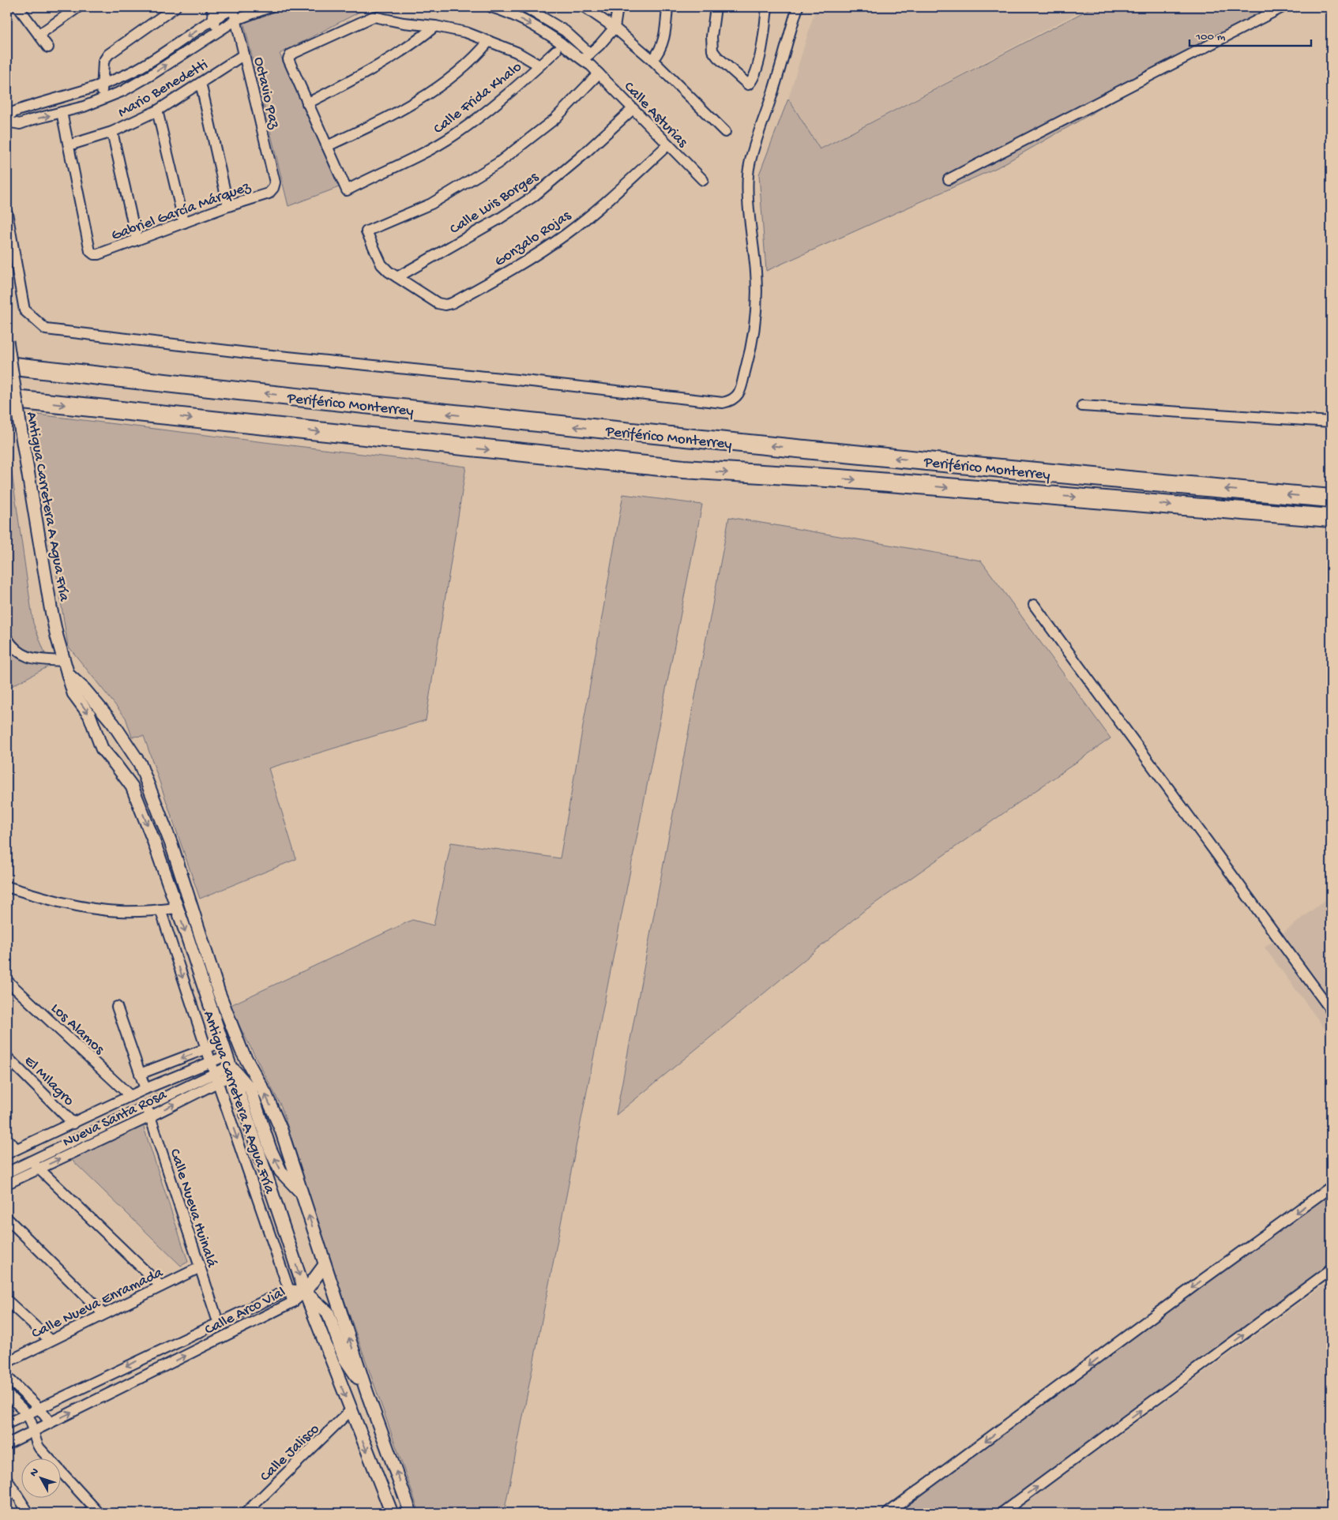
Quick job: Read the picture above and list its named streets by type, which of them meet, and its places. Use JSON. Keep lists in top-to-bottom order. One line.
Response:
{"streets":{"highway":["Periférico Monterrey"],"street":["Mario Benedetti","Octavio Paz","Calle Frida Khalo","Calle Asturias","Calle Luis Borges","Gabriel García Márquez","Gonzalo Rojas","Antigua Carretera A Agua Fría","Los Alamos","El MIlagro","Nueva Santa Rosa","Calle Nueva Huinalá","Calle Nueva Enramada","Calle Arco Vial","Calle Jalisco"]},"crossings":[["Mario Benedetti","Octavio Paz"],["Mario Benedetti","Gabriel García Márquez"],["Octavio Paz","Gabriel García Márquez"],["Calle Asturias","Calle Luis Borges"],["Calle Asturias","Gonzalo Rojas"],["Calle Luis Borges","Gonzalo Rojas"],["Antigua Carretera A Agua Fría","Nueva Santa Rosa"],["Antigua Carretera A Agua Fría","Calle Arco Vial"],["Nueva Santa Rosa","Calle Nueva Huinalá"],["Calle Nueva Huinalá","Calle Nueva Enramada"],["Calle Nueva Huinalá","Calle Arco Vial"]],"scale_bar":"100 m","north":"top left"}
